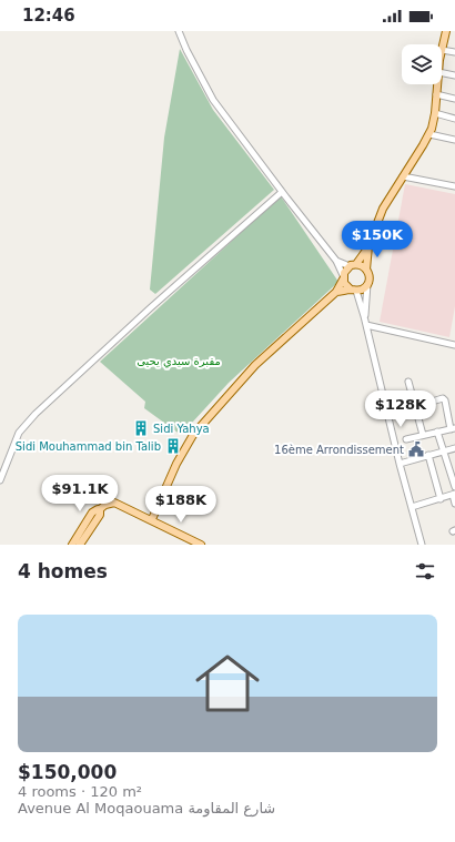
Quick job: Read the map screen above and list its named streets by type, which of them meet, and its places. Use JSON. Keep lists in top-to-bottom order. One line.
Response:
{"parks":["مقبرة سيدي يحيى"],"places":{"building":["Sidi Yahya","Sidi Mouhammad bin Talib"],"public building":["16ème Arrondissement"]},"page":{"status":"12:46","price":["$150K","$128K","$91.1K","$188K"],"heading":"4 homes","list":[{"name":"$150,000","note":"4 rooms · 120 m² · Avenue Al Moqaouama شارع المقاومة"}]}}
